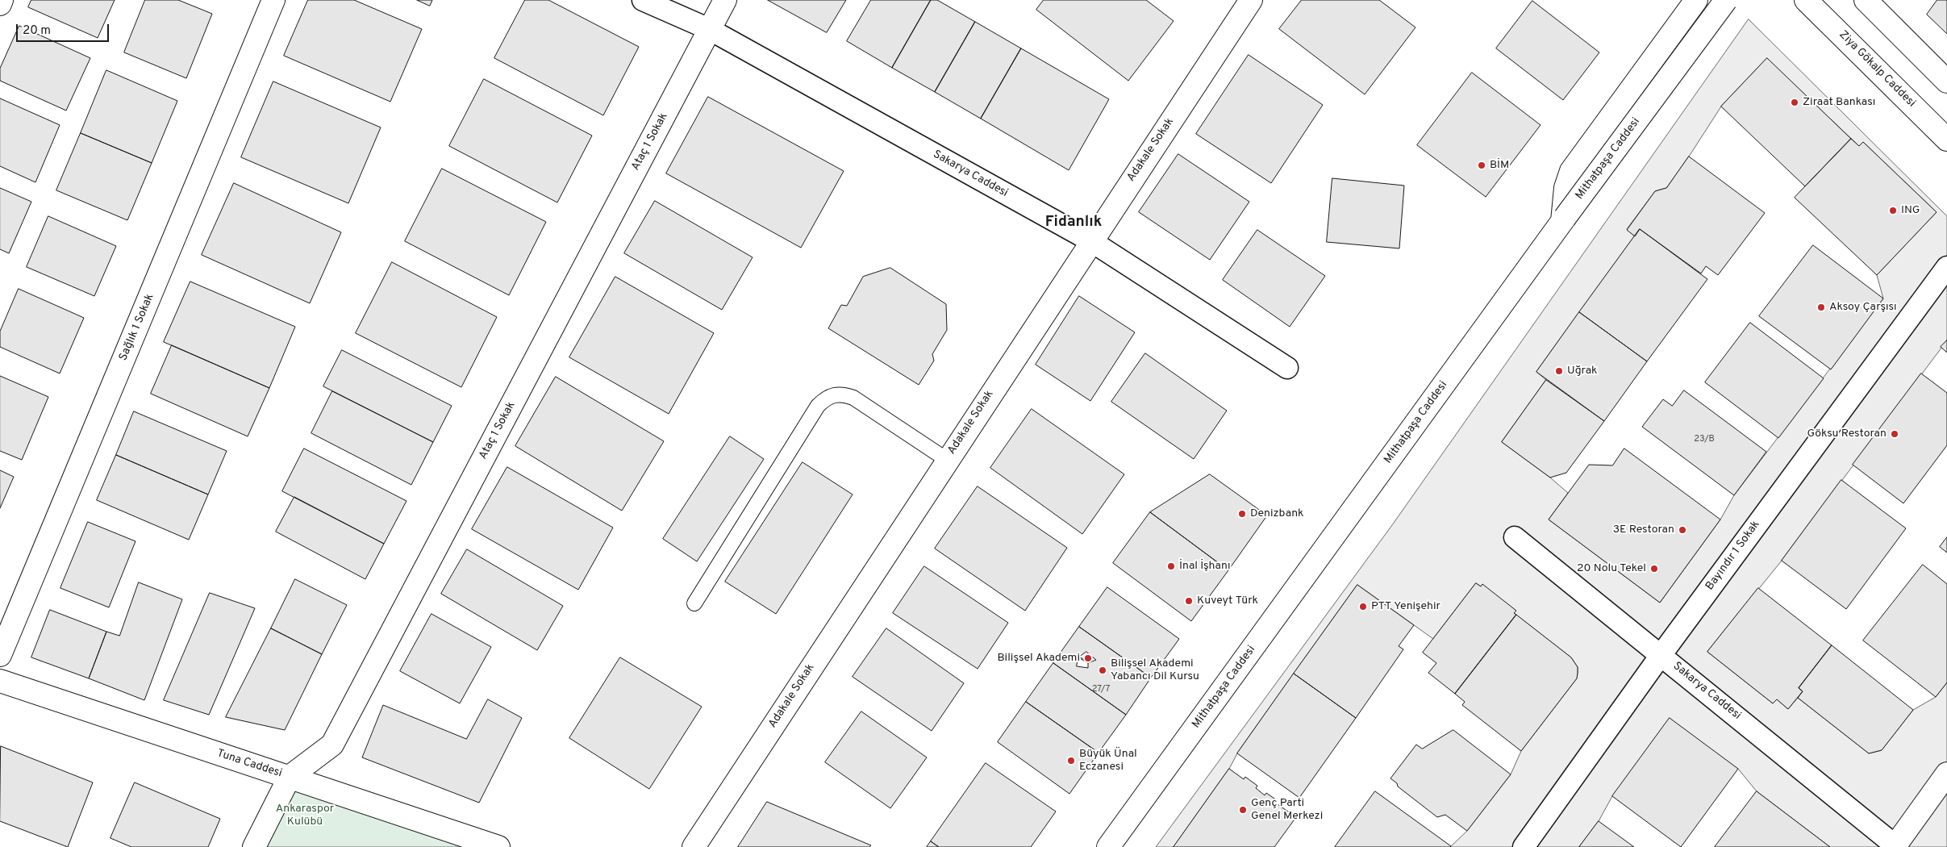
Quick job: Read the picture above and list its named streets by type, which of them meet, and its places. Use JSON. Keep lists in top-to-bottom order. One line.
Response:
{"streets":{"street":["Ziya Gökalp Caddesi","Ataç 1 Sokak","Adakale Sokak","Mithatpaşa Caddesi","Sakarya Caddesi","Sağlık 1 Sokak","Bayındır 1 Sokak","Tuna Caddesi"]},"crossings":[["Ataç 1 Sokak","Sakarya Caddesi"],["Ataç 1 Sokak","Tuna Caddesi"],["Adakale Sokak","Sakarya Caddesi"],["Sakarya Caddesi","Bayındır 1 Sokak"]],"districts":["Fidanlık"],"parks":["Ankaraspor Kulübü"],"places":["Ziraat Bankası","BİM","ING","Aksoy Çarşısı","Uğrak","Göksu Restoran","Denizbank","3E Restoran","İnal İşhanı","20 Nolu Tekel","Kuveyt Türk","PTT Yenişehir","Bilişsel Akademi","Bilişsel Akademi Yabancı Dil Kursu","Büyük Ünal Eczanesi","Genç Parti Genel Merkezi"],"house_numbers":["23/B","27/7"],"scale_bar":"20 m"}
